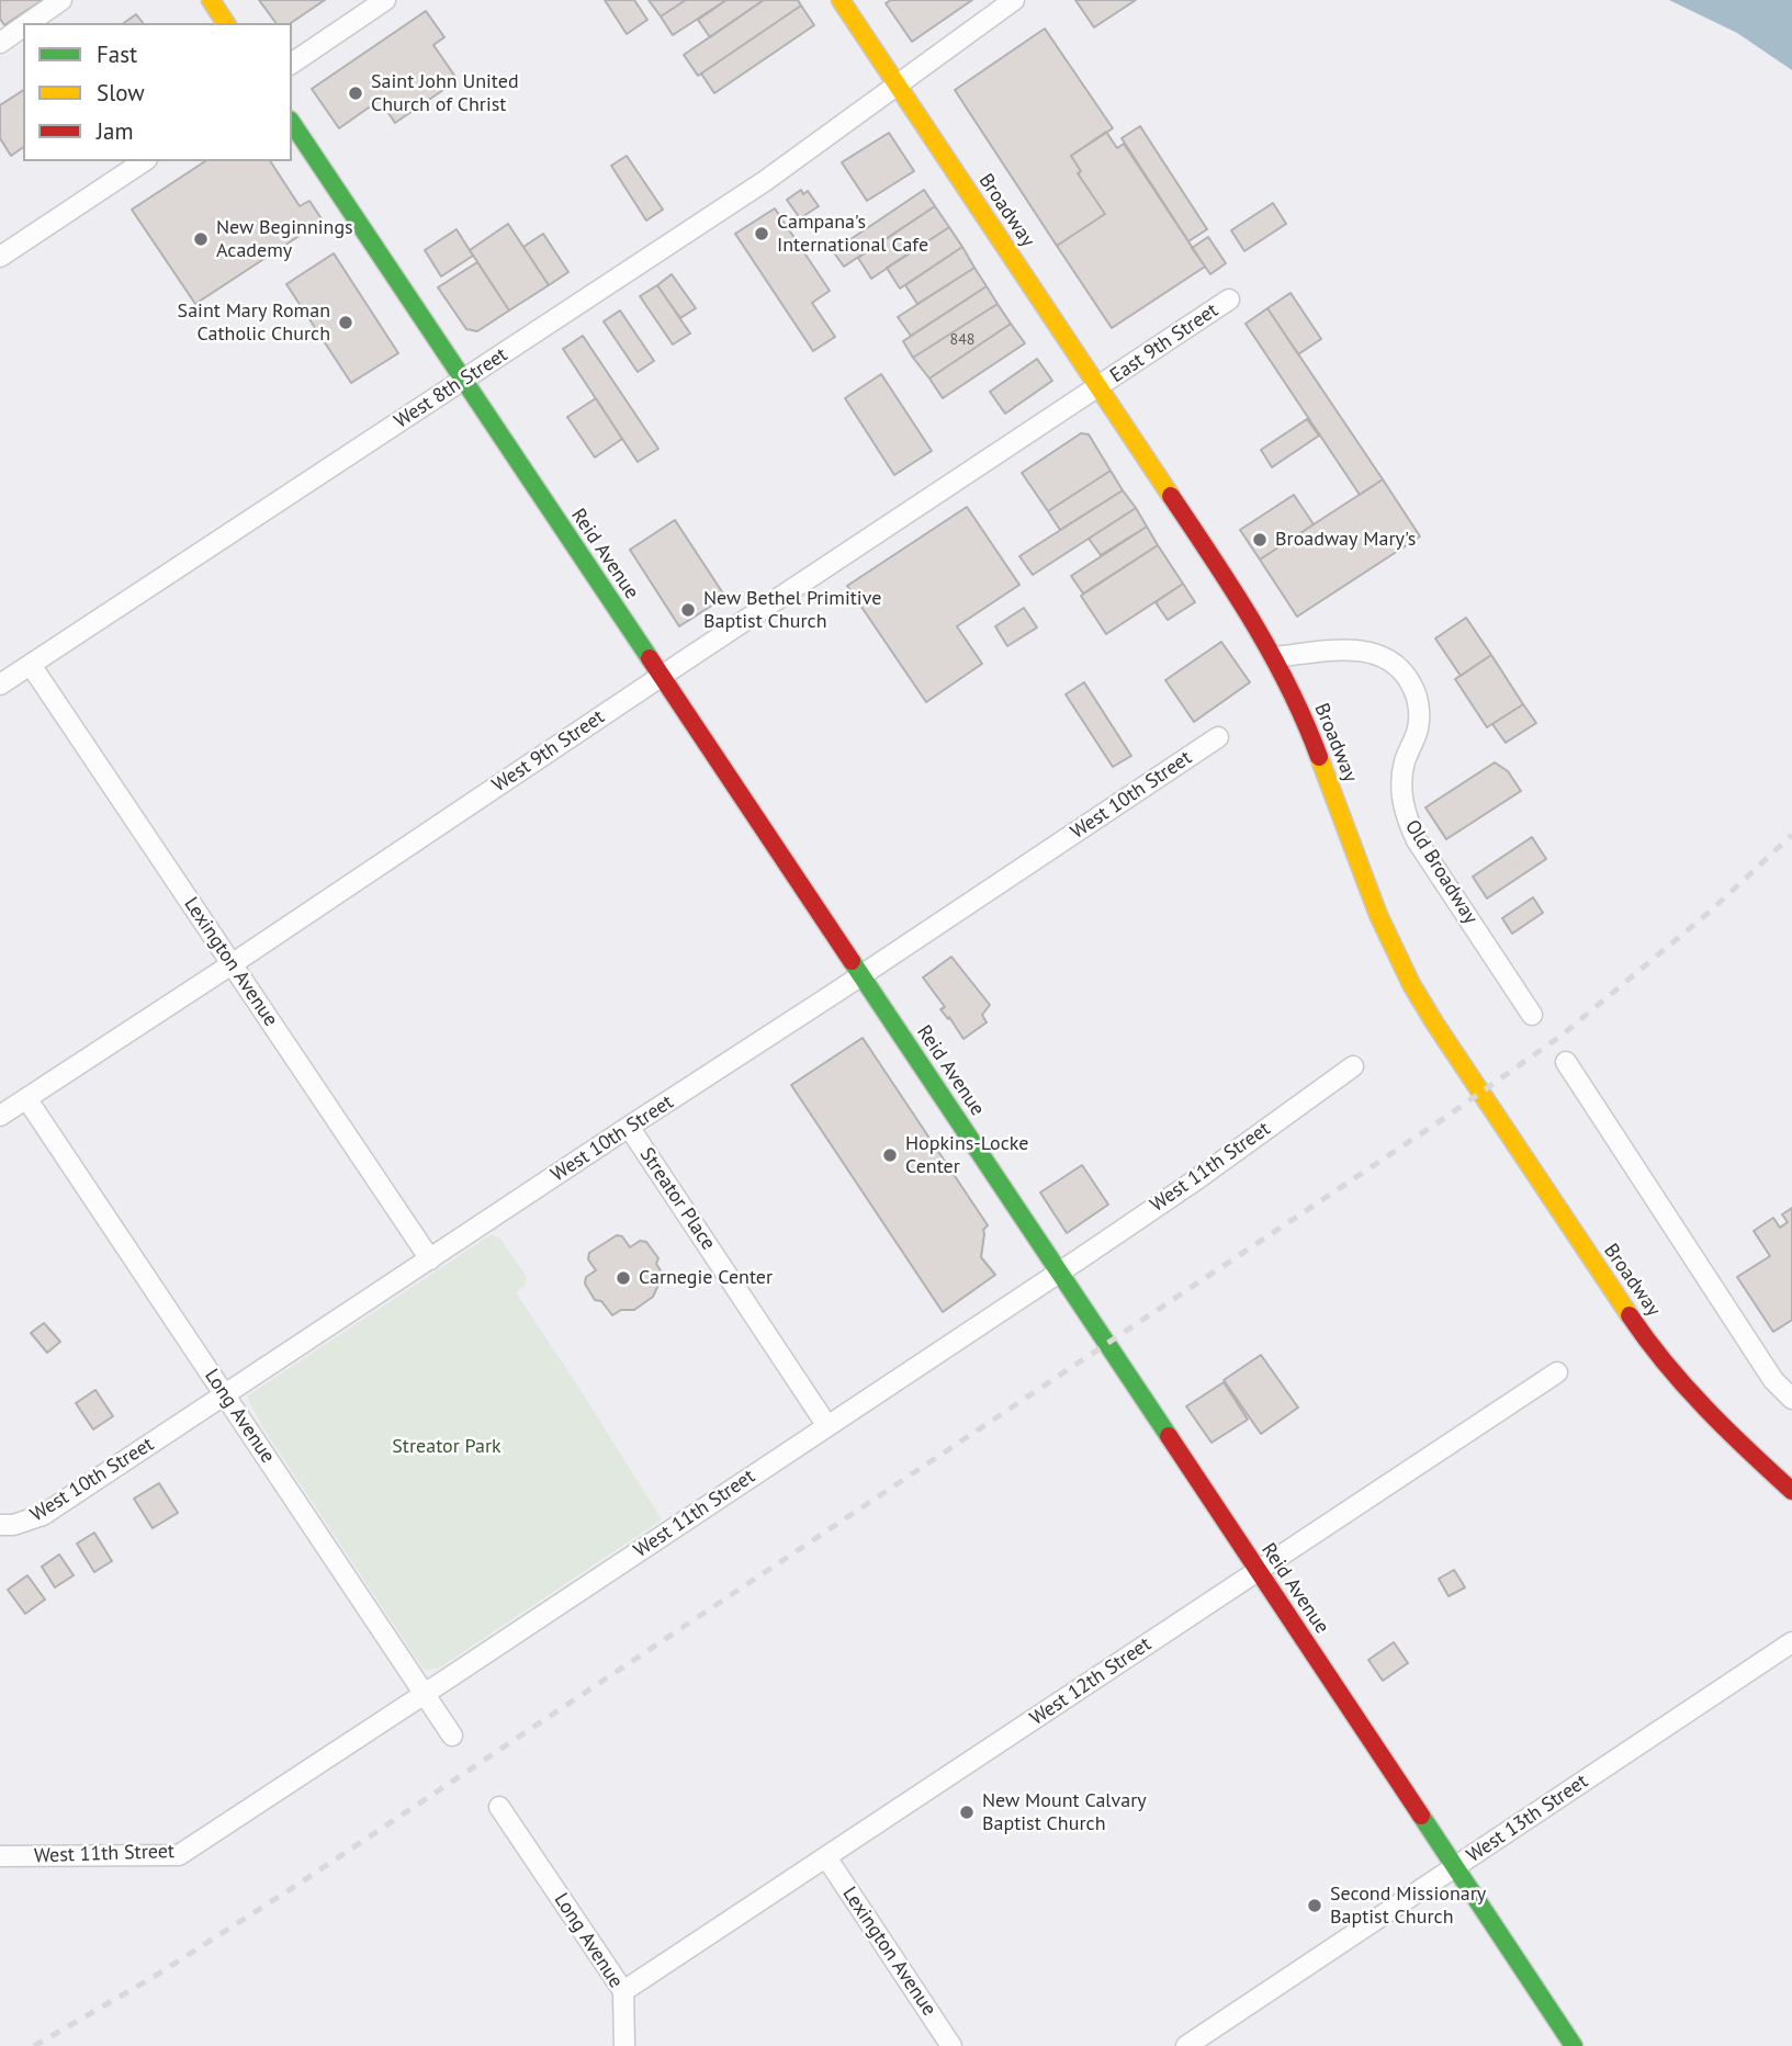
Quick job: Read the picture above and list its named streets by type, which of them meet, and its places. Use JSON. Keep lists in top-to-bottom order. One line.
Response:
{"streets":{"street":["Broadway","East 9th Street","West 8th Street","Reid Avenue","West 9th Street","West 10th Street","Old Broadway","Lexington Avenue","West 11th Street","Streator Place","Long Avenue","West 12th Street","West 13th Street"]},"crossings":[["Broadway","East 9th Street"],["Broadway","West 8th Street"],["Broadway","West 9th Street"],["Broadway","Old Broadway"],["East 9th Street","West 9th Street"],["West 8th Street","Reid Avenue"],["West 8th Street","Lexington Avenue"],["Reid Avenue","West 9th Street"],["Reid Avenue","West 10th Street"],["Reid Avenue","West 11th Street"],["Reid Avenue","West 12th Street"],["Reid Avenue","West 13th Street"],["West 9th Street","Lexington Avenue"],["West 9th Street","Long Avenue"],["West 10th Street","Lexington Avenue"],["West 10th Street","Streator Place"],["West 10th Street","Long Avenue"],["Lexington Avenue","West 12th Street"],["West 11th Street","Streator Place"],["West 11th Street","Long Avenue"],["Long Avenue","West 12th Street"]],"parks":["Streator Park"],"places":["Saint John United Church of Christ","Campana's International Cafe","New Beginnings Academy","Saint Mary Roman Catholic Church","Broadway Mary's","New Bethel Primitive Baptist Church","Hopkins-Locke Center","Carnegie Center","New Mount Calvary Baptist Church","Second Missionary Baptist Church"],"house_numbers":["848"],"legend":["Fast","Slow","Jam"]}
